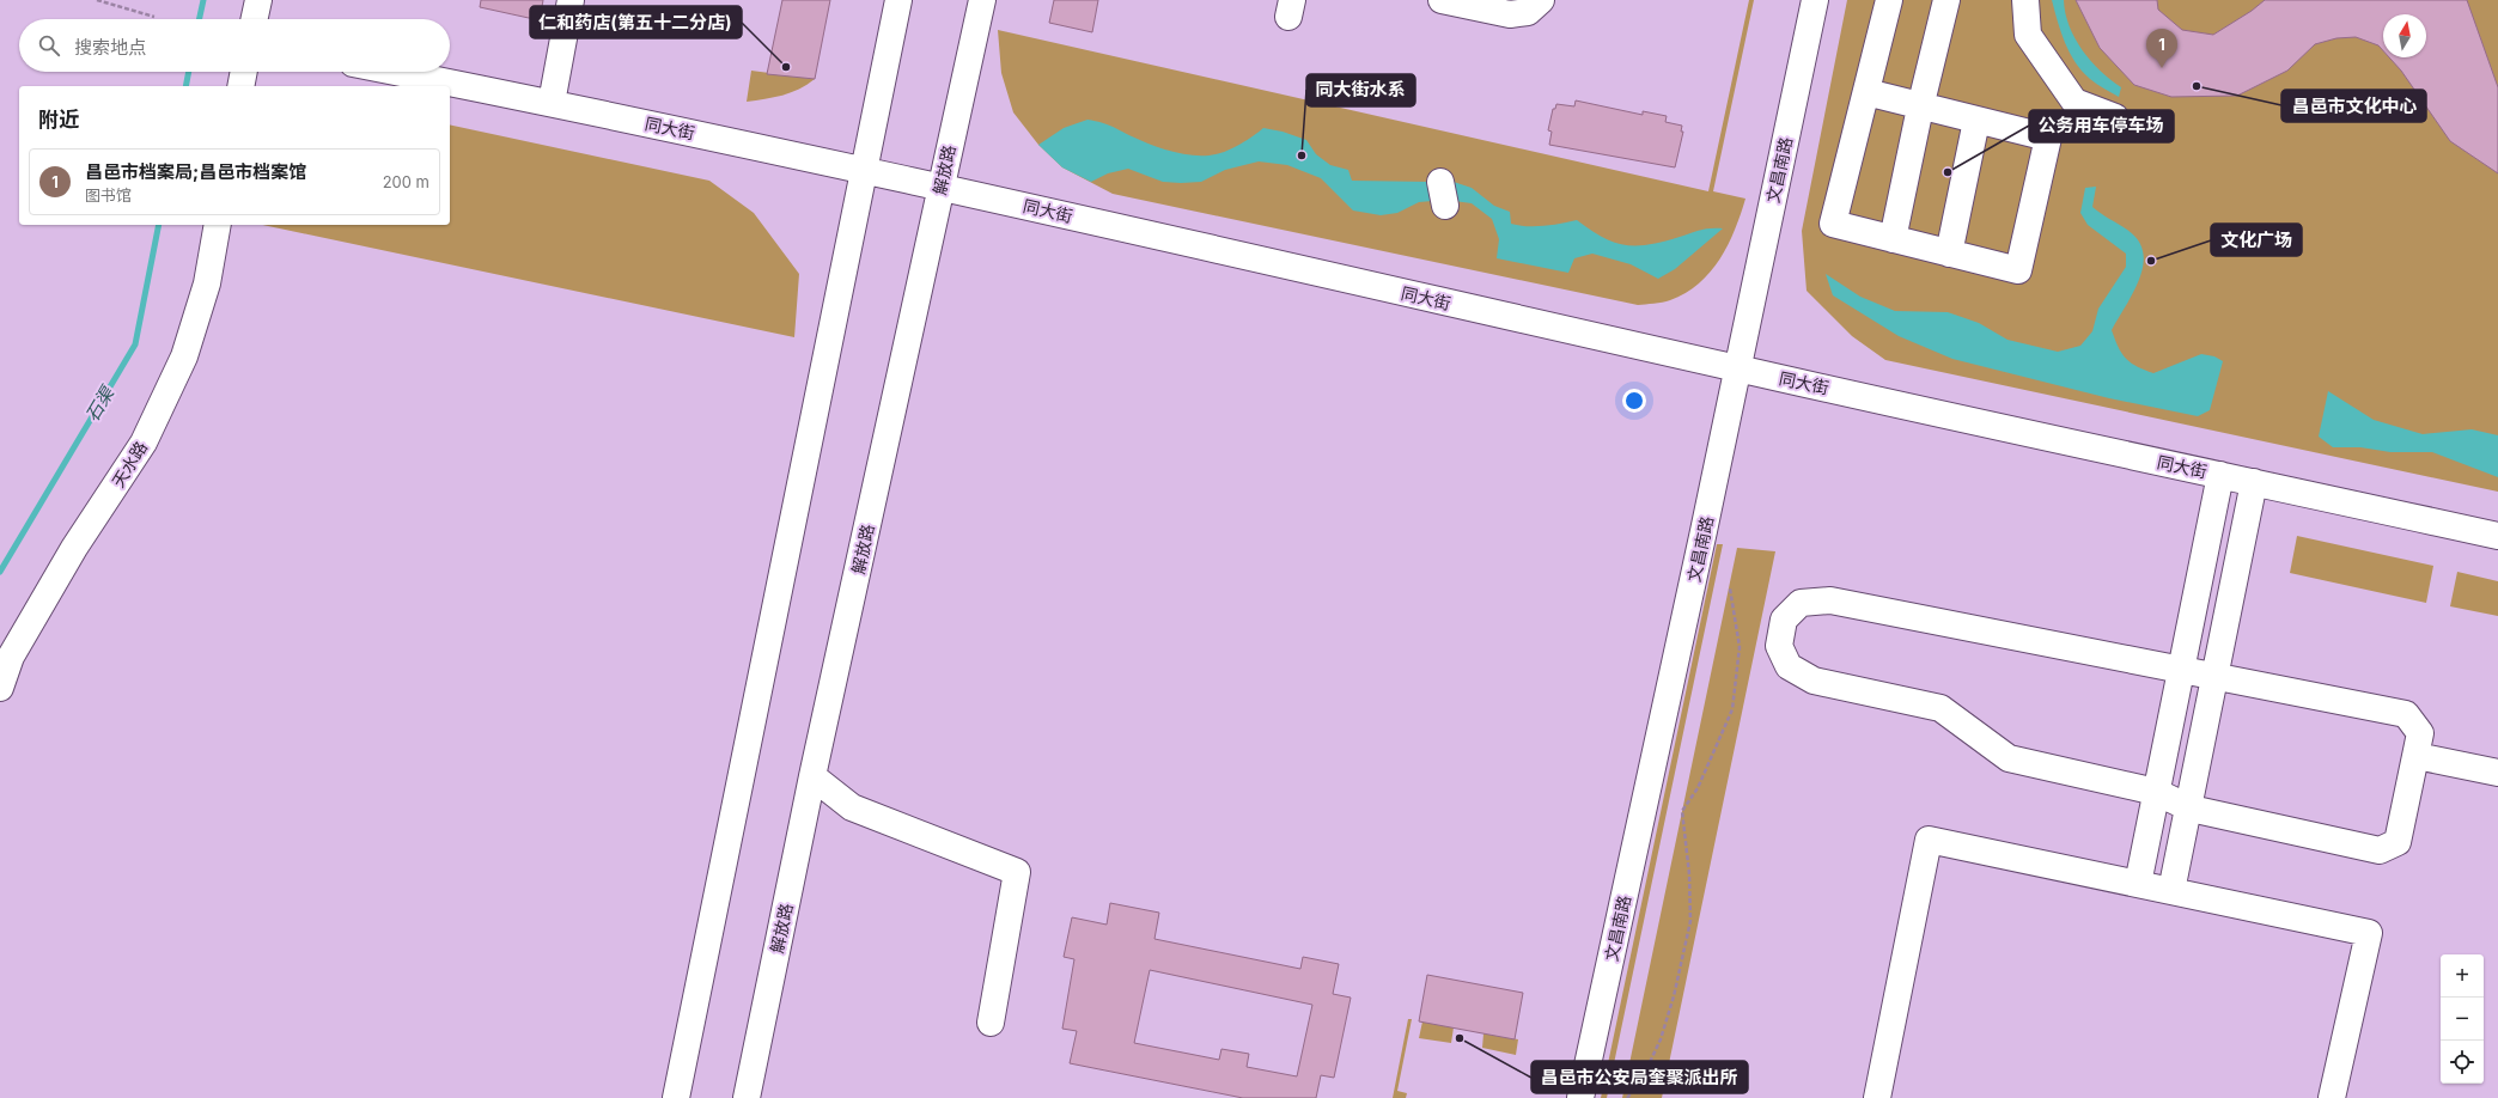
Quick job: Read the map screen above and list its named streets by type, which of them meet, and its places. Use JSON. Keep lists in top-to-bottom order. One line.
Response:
{"streets":{"street":["同大街","解放路","文昌南路","天水路"]},"crossings":[["同大街","解放路"],["同大街","文昌南路"]],"water":["石渠"],"places":["仁和药店(第五十二分店)","昌邑市文化中心","同大街水系","公务用车停车场","文化广场","昌邑市公安局奎聚派出所"],"north":"top","page":{"search":"搜索地点","pins":"1","heading":"附近","list":[{"mark":"1","name":"昌邑市档案局;昌邑市档案馆","note":"图书馆","value":"200 m"}],"map_buttons":["+","−"]}}
